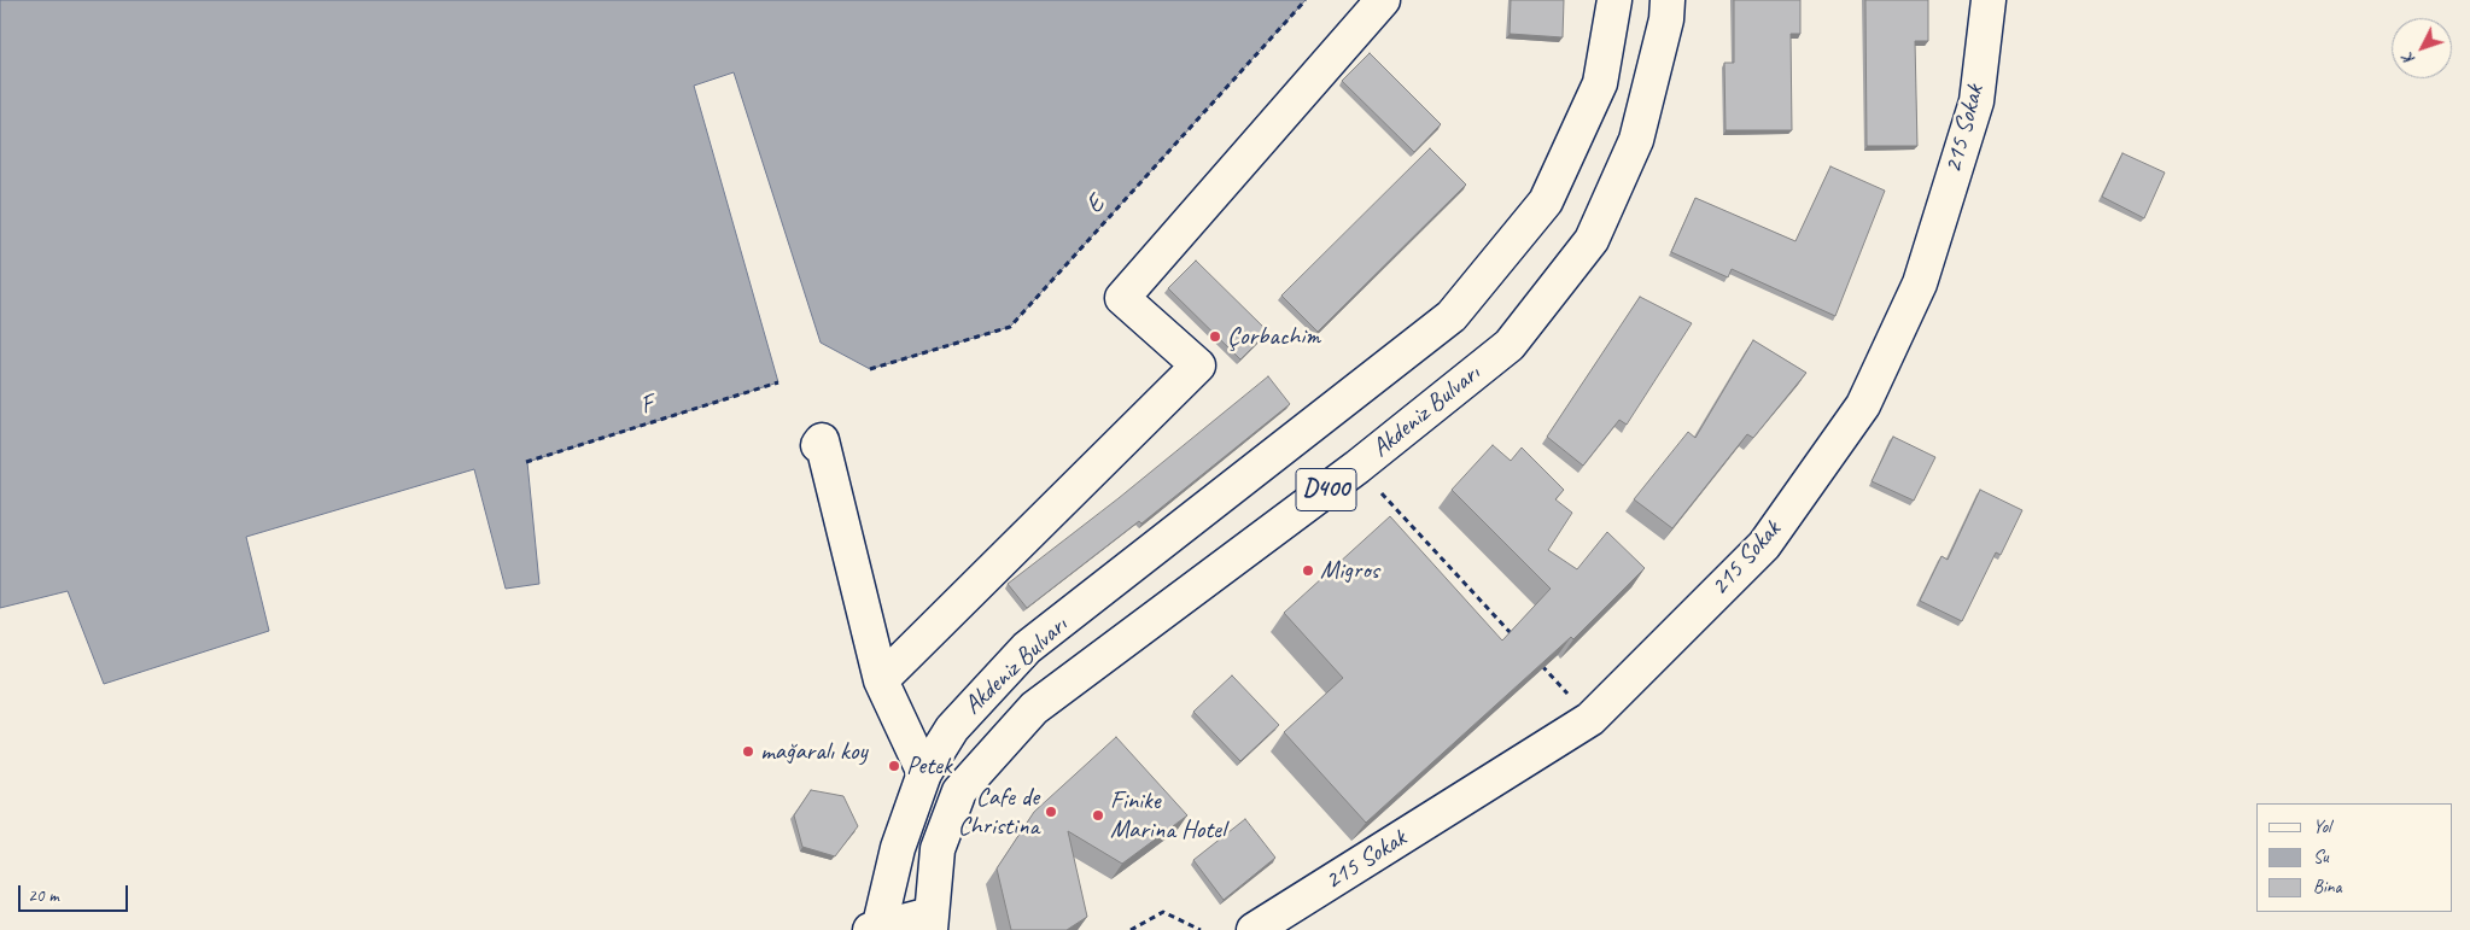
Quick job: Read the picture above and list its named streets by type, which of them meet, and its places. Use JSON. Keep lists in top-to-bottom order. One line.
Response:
{"streets":{"main road":["215 Sokak","Akdeniz Bulvarı","D400"],"path":["E","F"]},"places":["Çorbachim","Migros","mağaralı koy","Petek","Cafe de Christina","Finike Marina Hotel"],"legend":["Yol","Su","Bina"],"scale_bar":"20 m","north":"bottom left"}
